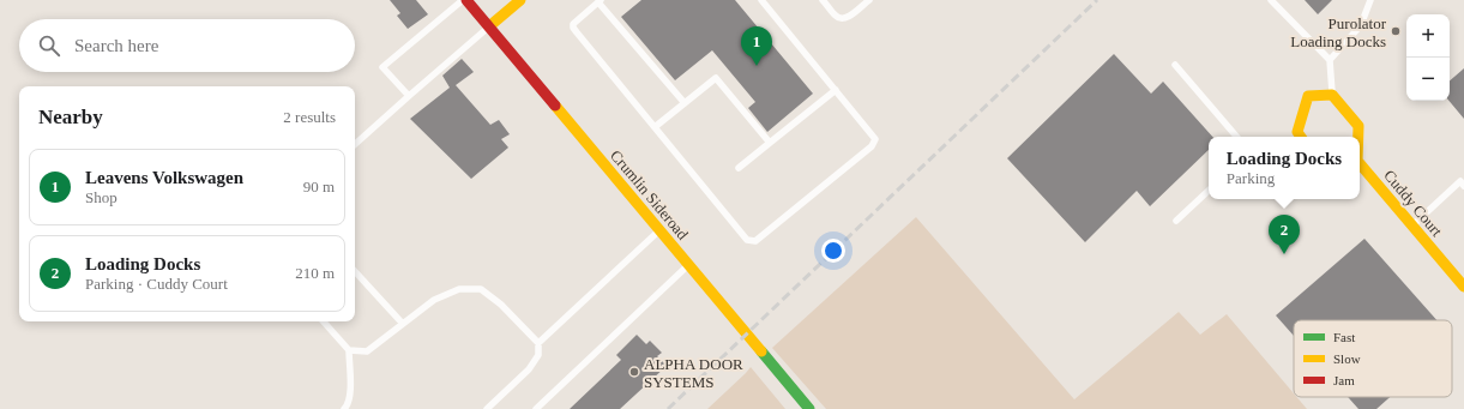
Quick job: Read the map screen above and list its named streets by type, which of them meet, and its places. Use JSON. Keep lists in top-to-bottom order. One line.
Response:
{"streets":{"street":["Crumlin Sideroad","Cuddy Court"]},"places":["Purolator Loading Docks","ALPHA DOOR SYSTEMS"],"legend":["Fast","Slow","Jam"],"page":{"map_buttons":["+","−"],"search":"Search here","pins":["1","2"],"heading":["Nearby","2 results"],"popup":["Loading Docks","Parking"],"list":[{"mark":"1","name":"Leavens Volkswagen","note":"Shop","value":"90 m"},{"mark":"2","name":"Loading Docks","note":"Parking · Cuddy Court","value":"210 m"}]}}
